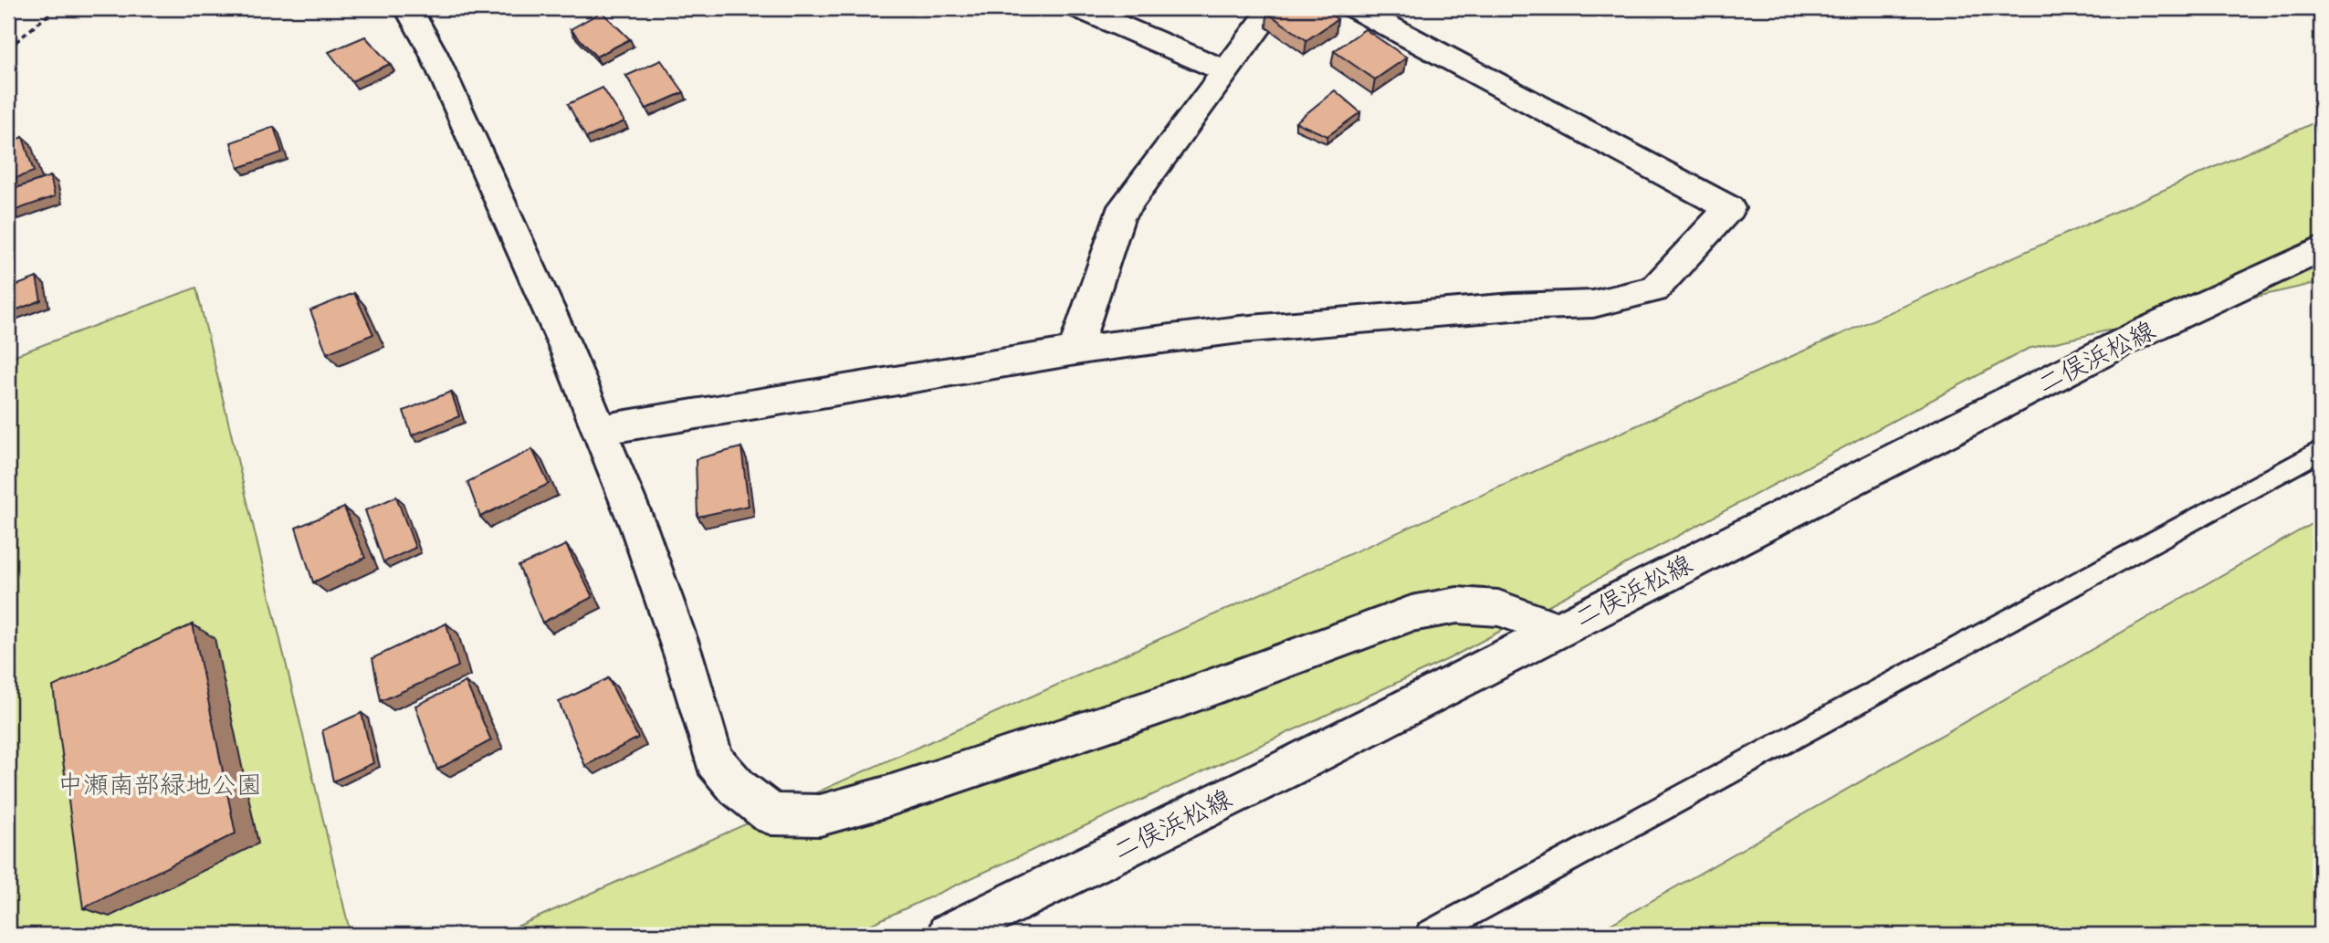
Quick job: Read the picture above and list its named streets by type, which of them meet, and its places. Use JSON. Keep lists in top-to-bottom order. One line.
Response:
{"streets":{"street":["二俣浜松線"]},"parks":["中瀬南部緑地公園"]}
